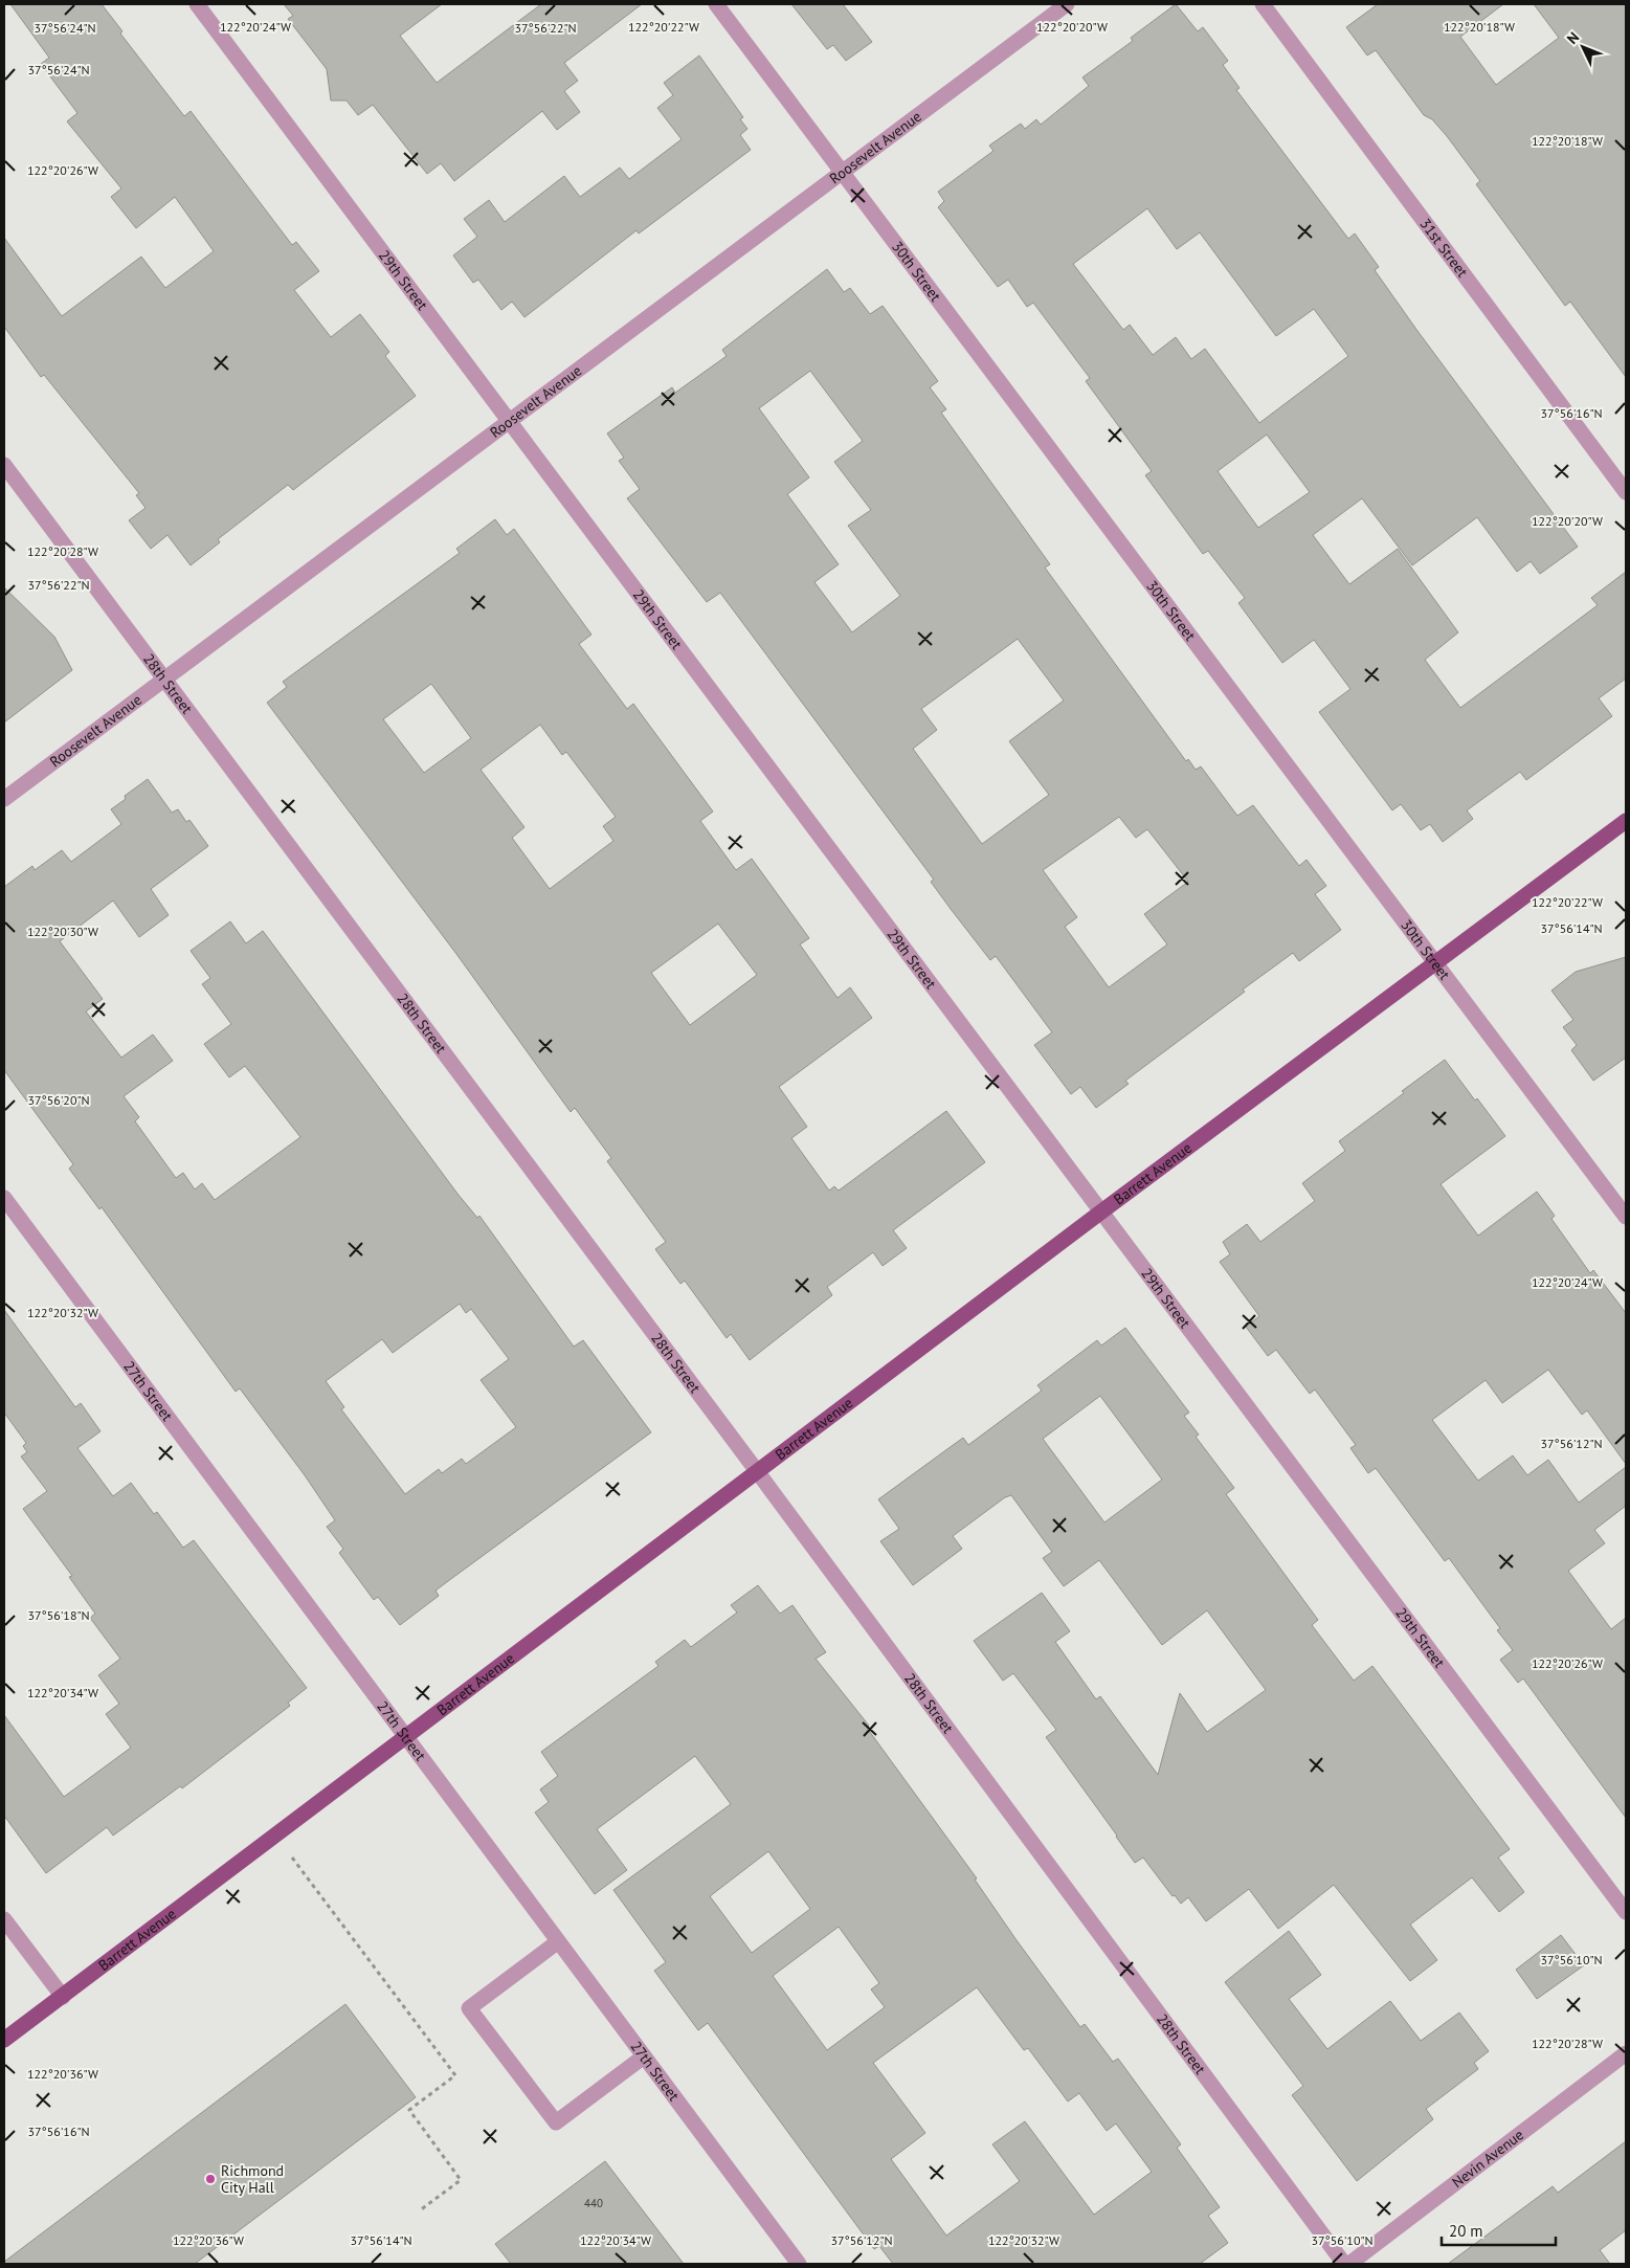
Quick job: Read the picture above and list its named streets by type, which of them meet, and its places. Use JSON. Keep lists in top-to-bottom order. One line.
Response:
{"streets":{"main road":["Barrett Avenue"],"street":["Roosevelt Avenue","31st Street","30th Street","29th Street","28th Street","27th Street","Nevin Avenue"]},"crossings":[["Roosevelt Avenue","30th Street"],["Roosevelt Avenue","29th Street"],["Roosevelt Avenue","28th Street"],["30th Street","Barrett Avenue"],["29th Street","Barrett Avenue"],["28th Street","Barrett Avenue"],["Barrett Avenue","27th Street"]],"places":["Richmond City Hall"],"house_numbers":["440"],"scale_bar":"20 m","north":"top left","coordinates":["122°20'24\"W","122°20'22\"W","122°20'20\"W","122°20'18\"W","37°56'24\"N","37°56'22\"N","122°20'26\"W","37°56'16\"N","122°20'28\"W","37°56'14\"N","122°20'30\"W","37°56'20\"N","122°20'32\"W","37°56'12\"N","37°56'18\"N","122°20'34\"W","37°56'10\"N","122°20'36\"W"]}
